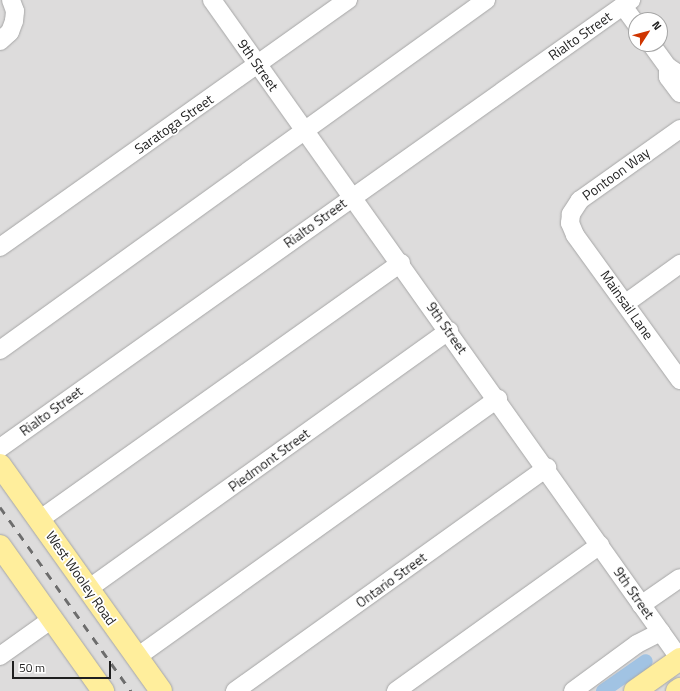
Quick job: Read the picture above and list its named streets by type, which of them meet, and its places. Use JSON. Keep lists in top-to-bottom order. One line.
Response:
{"streets":{"main road":["West Wooley Road"],"street":["Rialto Street","9th Street","Saratoga Street","Pontoon Way","Mainsail Lane","Piedmont Street","Ontario Street"]},"crossings":[["Rialto Street","9th Street"],["9th Street","Saratoga Street"],["9th Street","Piedmont Street"],["9th Street","Ontario Street"],["Pontoon Way","Mainsail Lane"],["Piedmont Street","West Wooley Road"]],"scale_bar":"50 m","north":"top right"}
